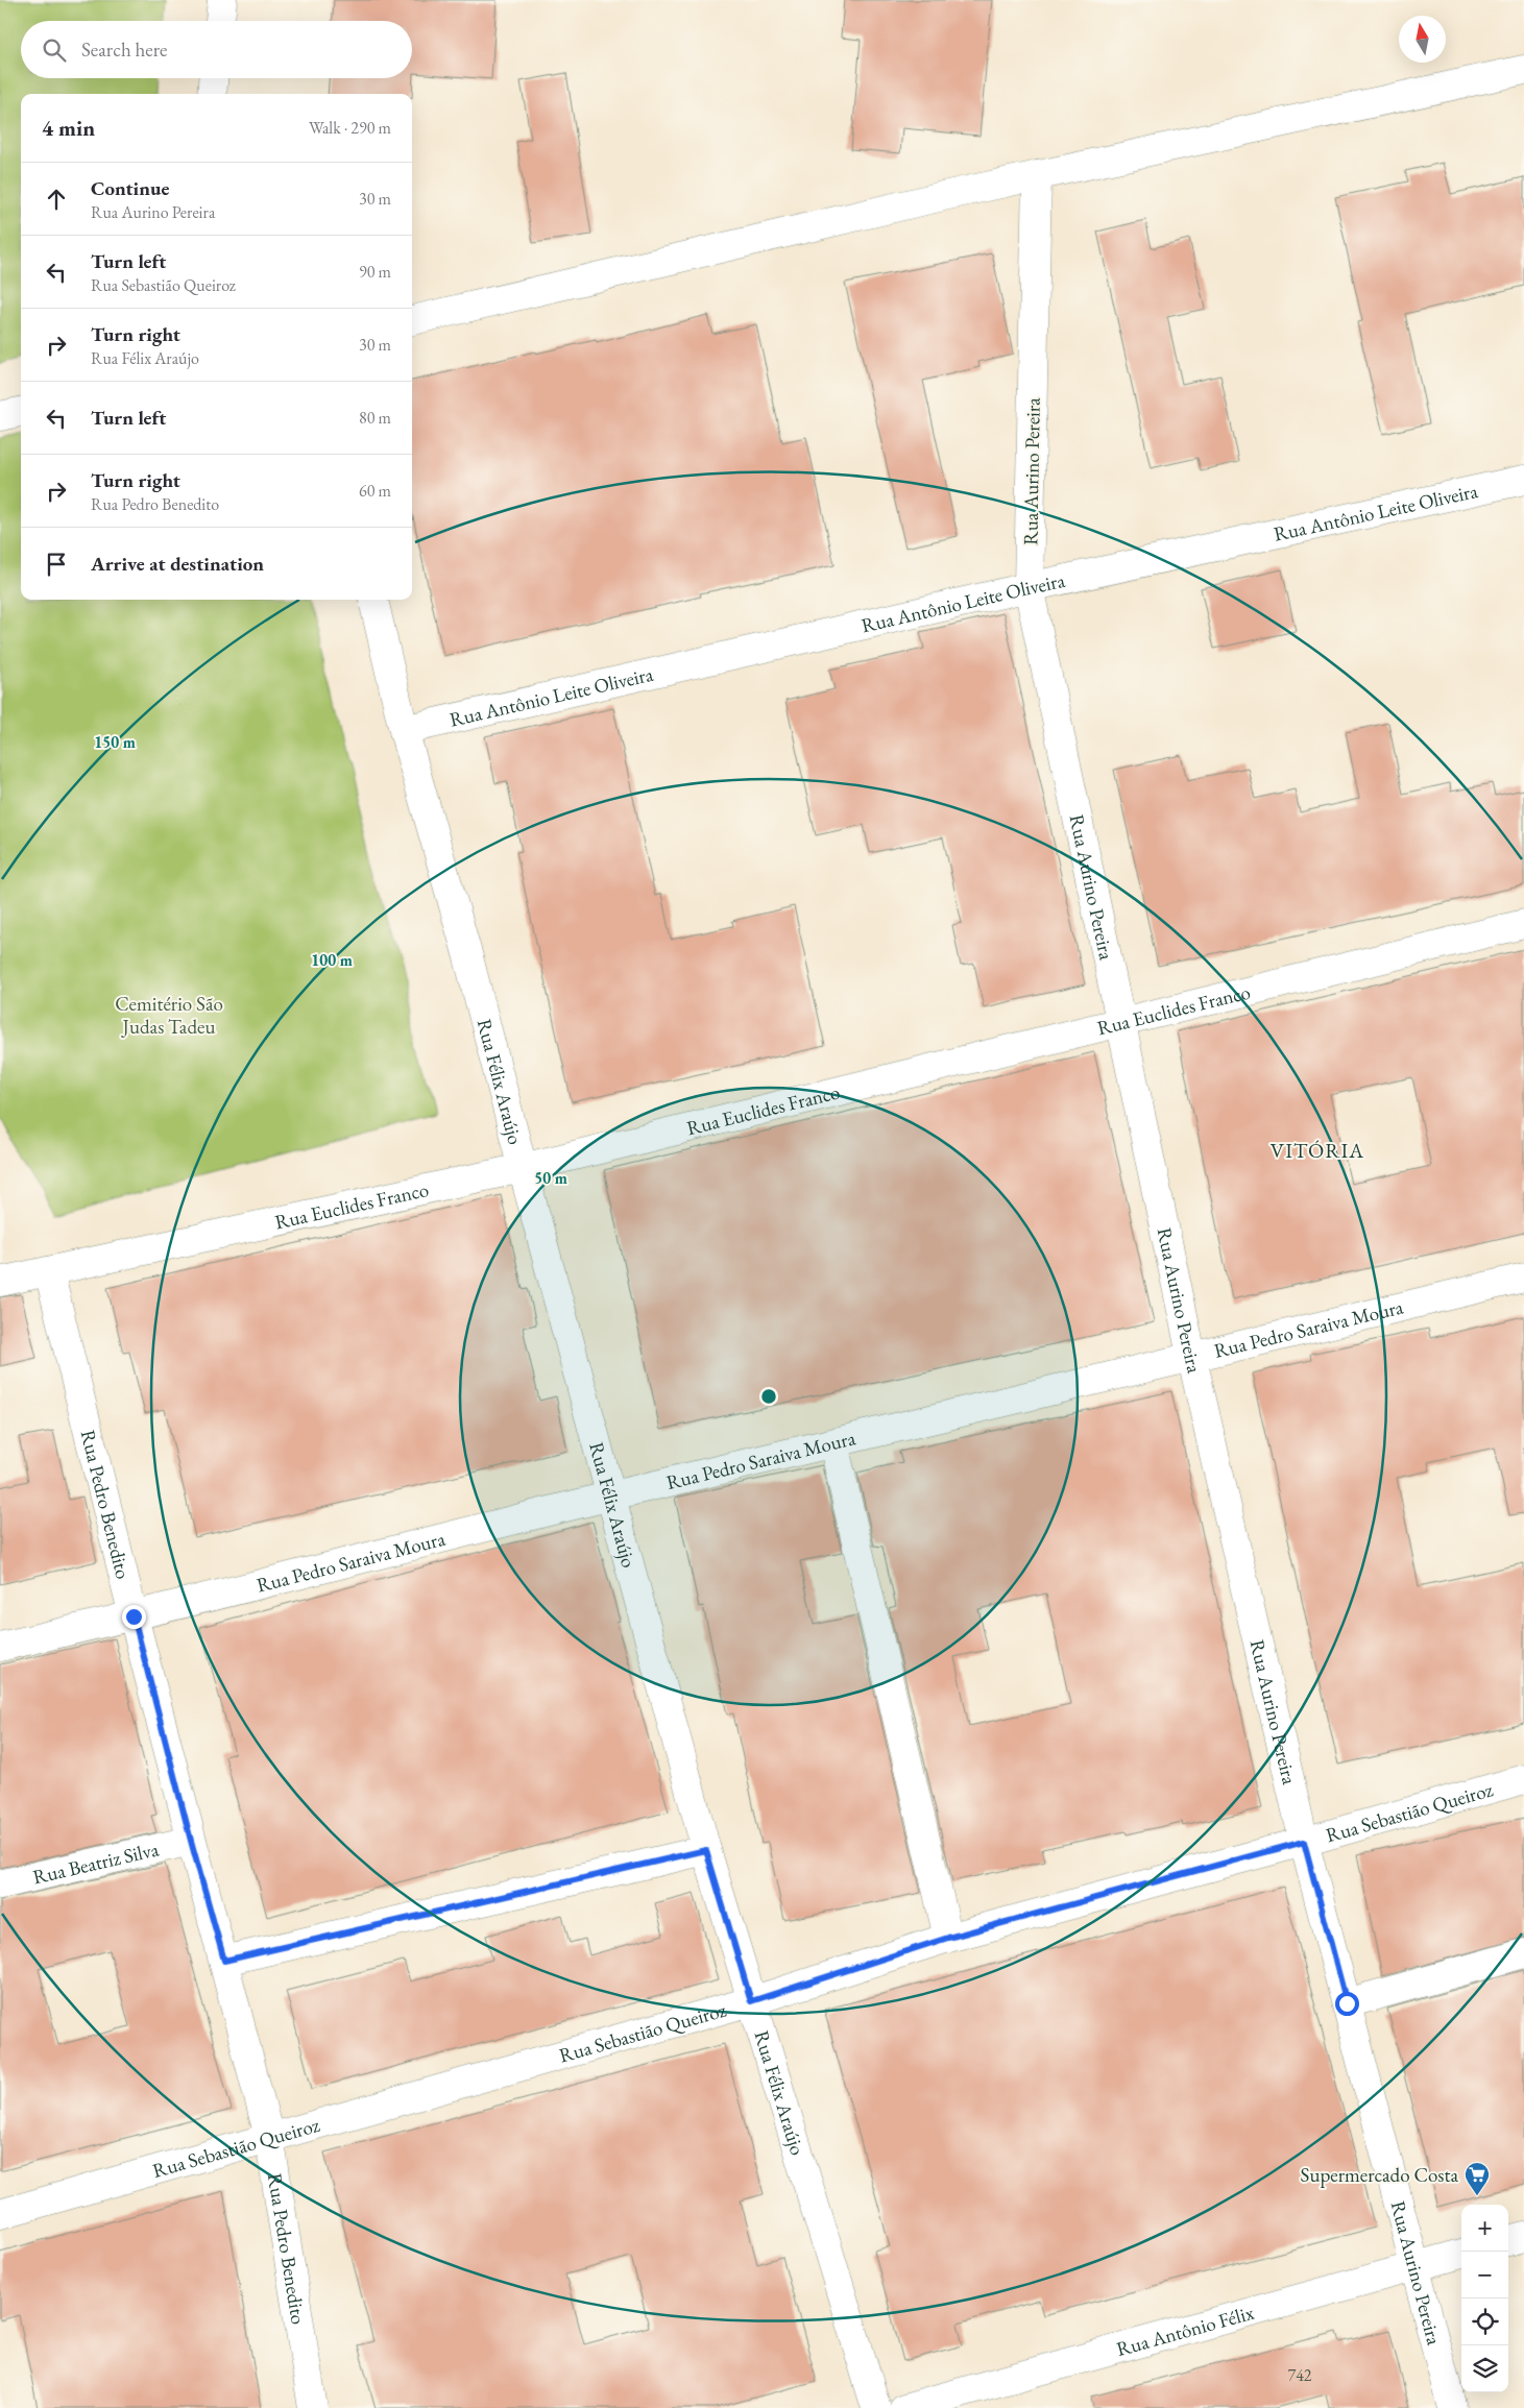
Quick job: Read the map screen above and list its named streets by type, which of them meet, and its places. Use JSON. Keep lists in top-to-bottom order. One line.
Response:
{"streets":{"street":["Rua Aurino Pereira","Rua Antônio Leite Oliveira","Rua Euclides Franco","Rua Félix Araújo","Rua Pedro Saraiva Moura","Rua Pedro Benedito","Rua Sebastião Queiroz","Rua Beatriz Silva","Rua Antônio Félix"]},"crossings":[["Rua Aurino Pereira","Rua Antônio Leite Oliveira"],["Rua Aurino Pereira","Rua Euclides Franco"],["Rua Aurino Pereira","Rua Pedro Saraiva Moura"],["Rua Aurino Pereira","Rua Sebastião Queiroz"],["Rua Aurino Pereira","Rua Antônio Félix"],["Rua Antônio Leite Oliveira","Rua Félix Araújo"],["Rua Euclides Franco","Rua Félix Araújo"],["Rua Euclides Franco","Rua Pedro Benedito"],["Rua Félix Araújo","Rua Pedro Saraiva Moura"],["Rua Félix Araújo","Rua Sebastião Queiroz"],["Rua Pedro Saraiva Moura","Rua Pedro Benedito"],["Rua Pedro Benedito","Rua Sebastião Queiroz"],["Rua Pedro Benedito","Rua Beatriz Silva"]],"districts":["VITÓRIA"],"parks":["Cemitério São Judas Tadeu"],"places":{"supermarket":["Supermercado Costa"]},"house_numbers":["742"],"north":"top","page":{"search":"Search here","heading":["4 min","Walk · 290 m"],"list":[["Continue","Rua Aurino Pereira","30 m"],["Turn left","Rua Sebastião Queiroz","90 m"],["Turn right","Rua Félix Araújo","30 m"],["Turn left","80 m"],["Turn right","Rua Pedro Benedito","60 m"],"Arrive at destination"],"map_buttons":["+","−"]},"rings":["150 m","100 m","50 m"]}
